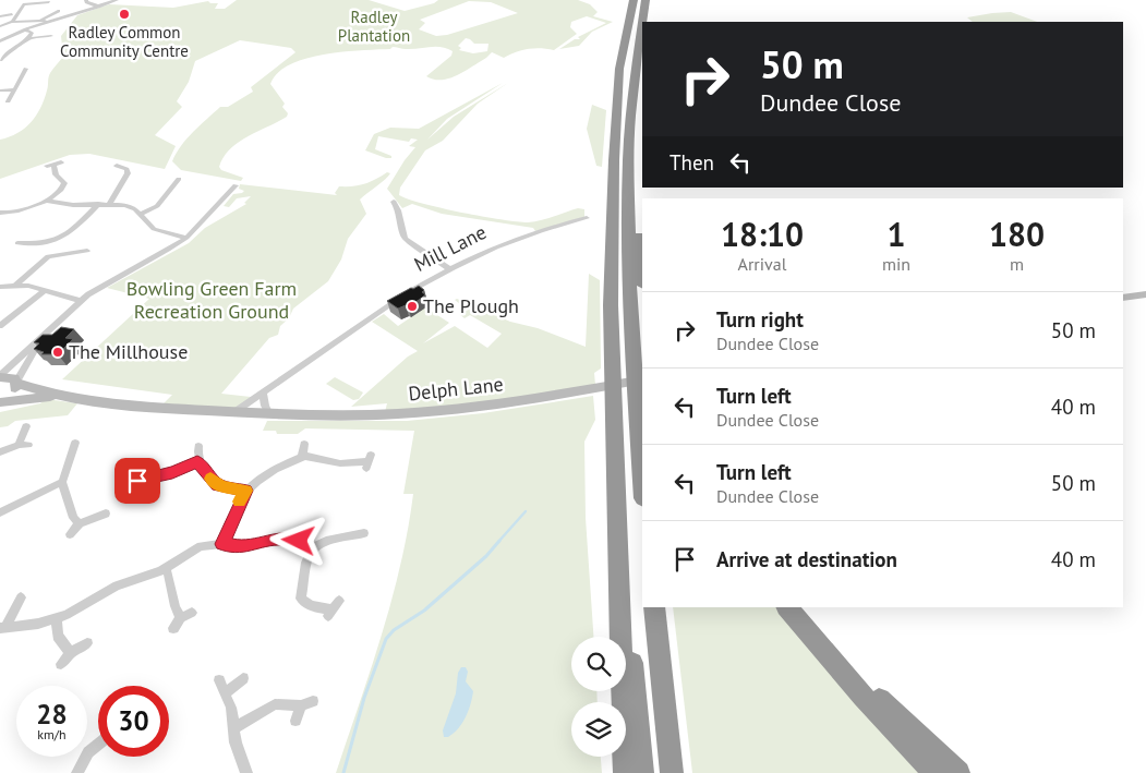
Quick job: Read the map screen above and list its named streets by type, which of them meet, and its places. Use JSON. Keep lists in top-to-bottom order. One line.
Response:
{"streets":{"street":["Mill Lane","Delph Lane"]},"parks":["Radley Plantation","Bowling Green Farm Recreation Ground"],"places":["Radley Common Community Centre","The Plough","The Millhouse"],"page":{"turn":["50 m","Dundee Close"],"then":"Then","eta":["18:10","Arrival","1","min","180","m"],"list":[{"name":"Turn right","note":"Dundee Close","value":"50 m"},{"name":"Turn left","note":"Dundee Close","value":"40 m"},{"name":"Turn left","note":"Dundee Close","value":"50 m"},{"name":"Arrive at destination","value":"40 m"}],"speed":"28 km/h","limit":"30"}}
